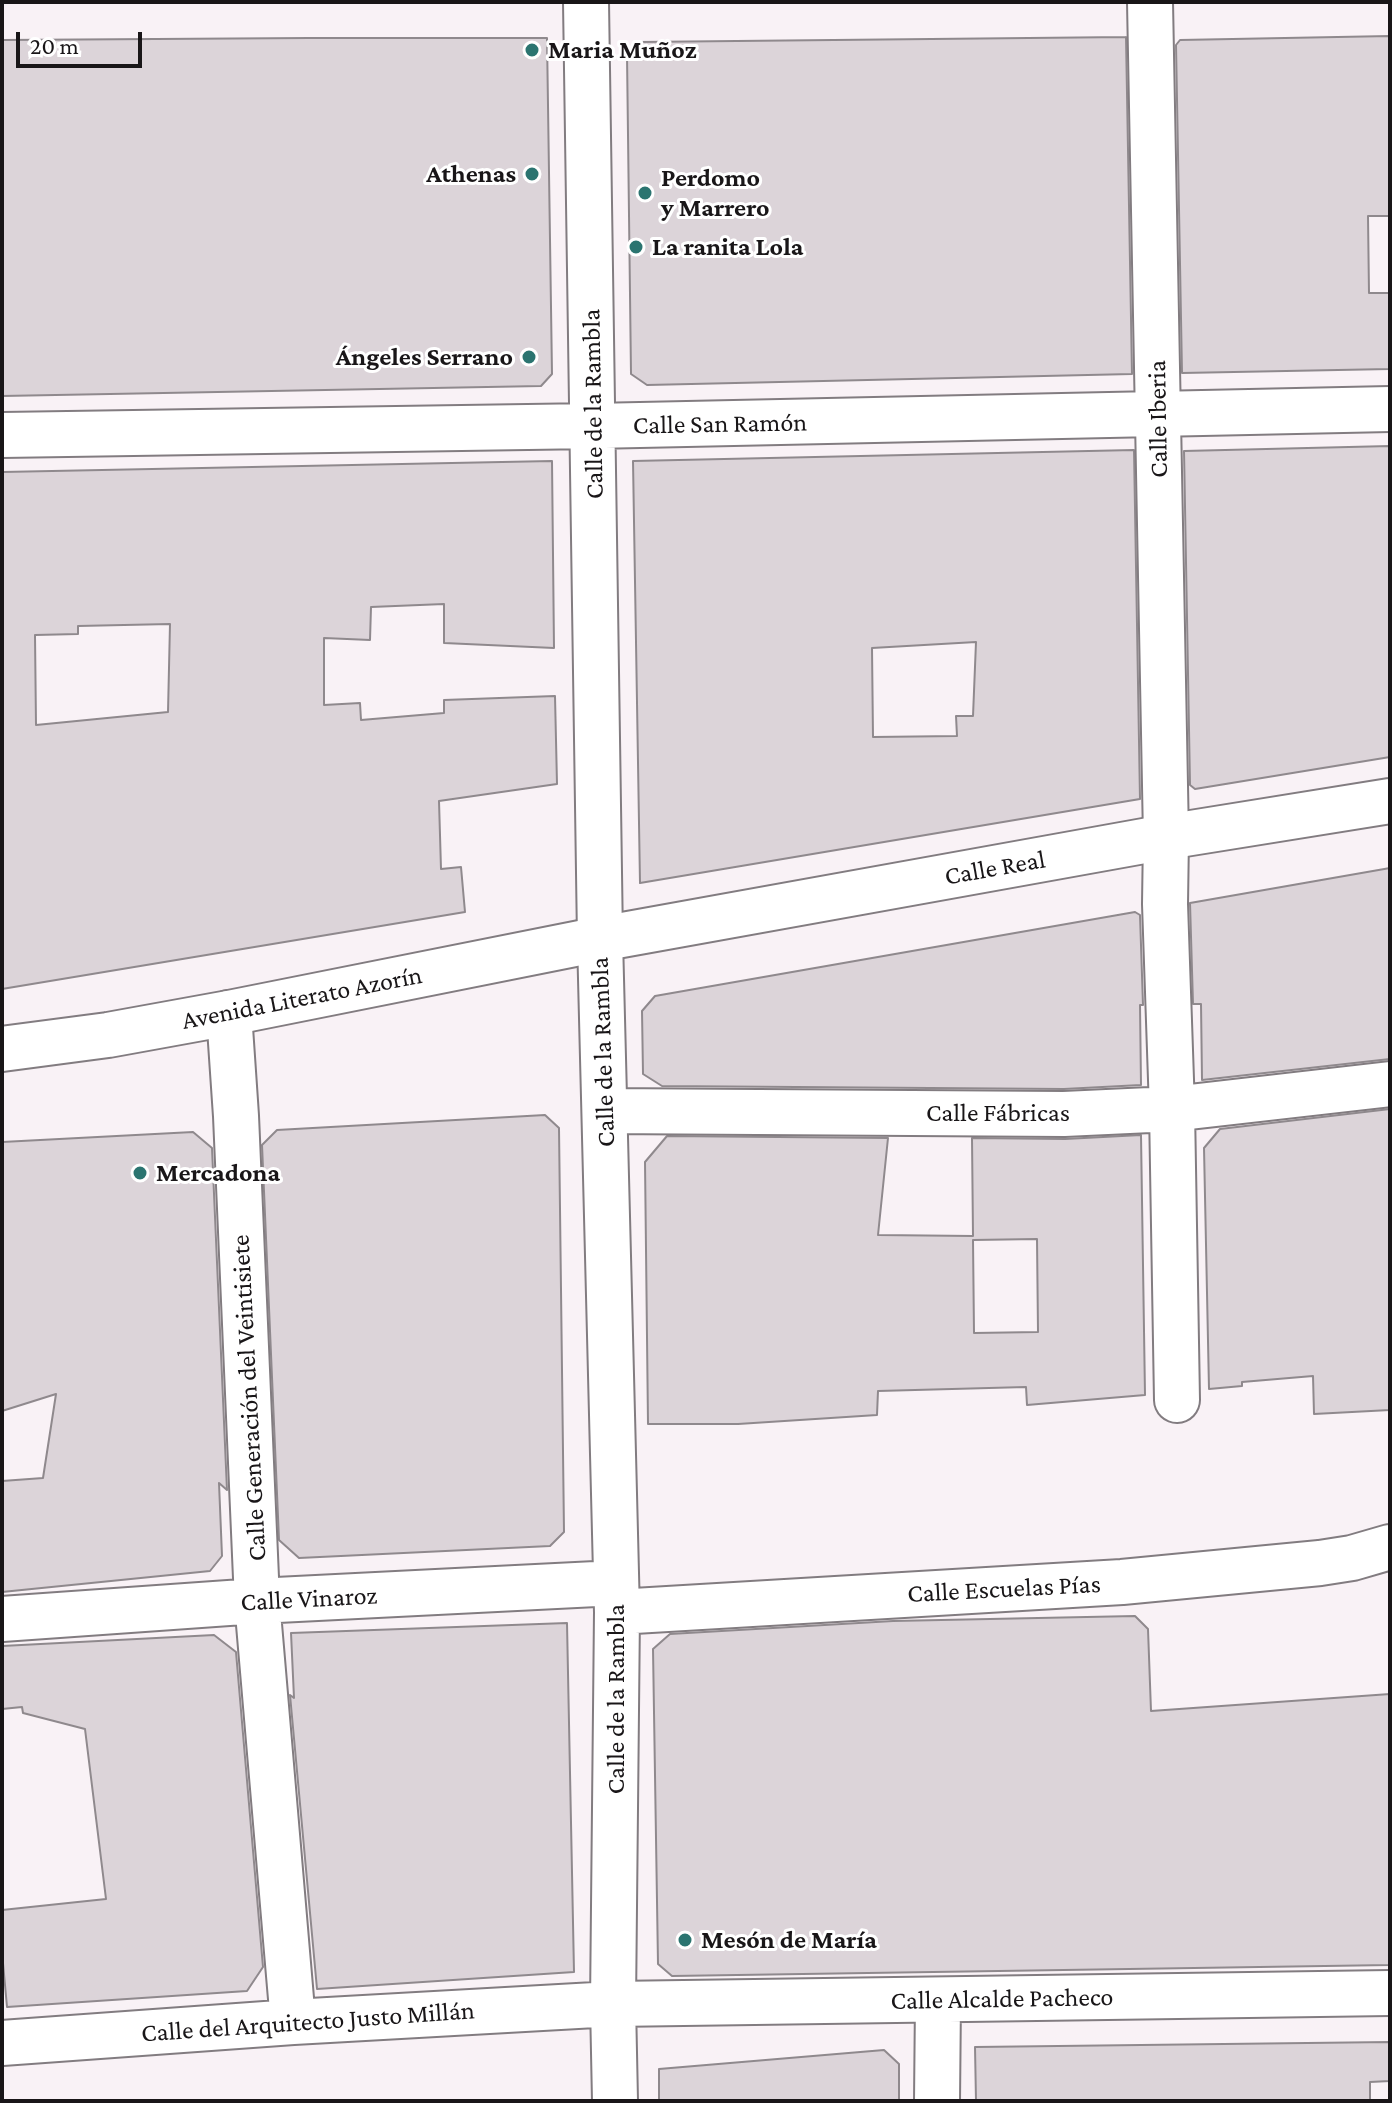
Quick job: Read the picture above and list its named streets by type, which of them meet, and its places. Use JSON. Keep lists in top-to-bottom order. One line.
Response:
{"streets":{"street":["Calle de la Rambla","Calle Iberia","Calle San Ramón","Calle Real","Avenida Literato Azorín","Calle Fábricas","Calle Generación del Veintisiete","Calle Escuelas Pías","Calle Vinaroz","Calle Alcalde Pacheco","Calle del Arquitecto Justo Millán"]},"crossings":[["Calle de la Rambla","Calle San Ramón"],["Calle de la Rambla","Calle Real"],["Calle de la Rambla","Avenida Literato Azorín"],["Calle de la Rambla","Calle Fábricas"],["Calle de la Rambla","Calle Escuelas Pías"],["Calle de la Rambla","Calle Vinaroz"],["Calle de la Rambla","Calle Alcalde Pacheco"],["Calle de la Rambla","Calle del Arquitecto Justo Millán"],["Calle Iberia","Calle San Ramón"],["Calle Iberia","Calle Real"],["Calle Iberia","Calle Fábricas"],["Calle Real","Avenida Literato Azorín"],["Avenida Literato Azorín","Calle Generación del Veintisiete"],["Calle Generación del Veintisiete","Calle Vinaroz"],["Calle Generación del Veintisiete","Calle del Arquitecto Justo Millán"],["Calle Escuelas Pías","Calle Vinaroz"],["Calle Alcalde Pacheco","Calle del Arquitecto Justo Millán"]],"places":["Maria Muñoz","Athenas","Perdomo y Marrero","La ranita Lola","Ángeles Serrano","Mercadona","Mesón de María"],"scale_bar":"20 m"}
